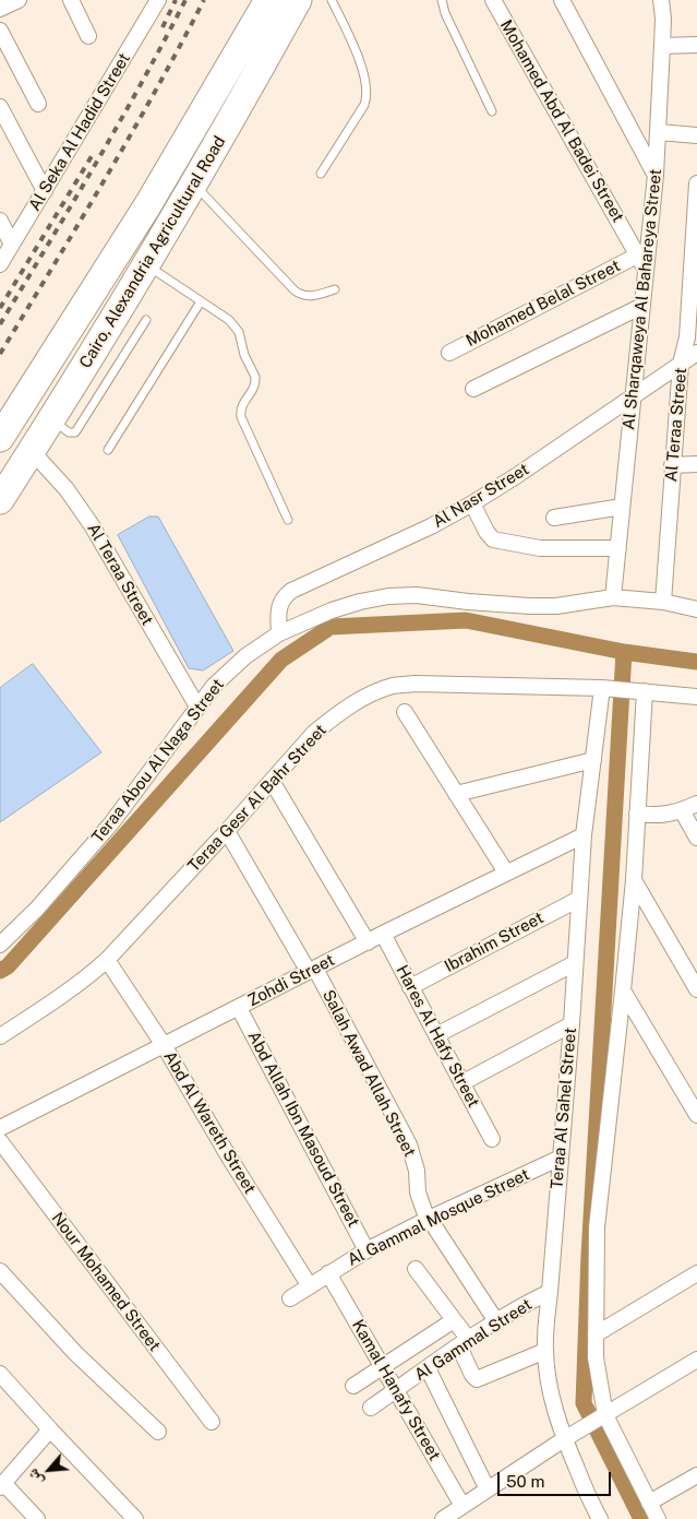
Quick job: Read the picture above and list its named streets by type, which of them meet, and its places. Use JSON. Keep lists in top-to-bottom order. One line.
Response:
{"streets":{"highway":["Cairo, Alexandria Agricultural Road"],"street":["Mohamed Abd Al Badei Street","Al Seka Al Hadid Street","Al Sharqaweya Al Bahareya Street","Mohamed Belal Street","Al Teraa Street","Al Nasr Street","Teraa Abou Al Naga Street","Teraa Gesr Al Bahr Street","Ibrahim Street","Zohdi Street","Hares Al Hafy Street","Salah Awad Allah Street","Teraa Al Sahel Street","Abd Al Wareth Street","Abd Allah Ibn Masoud Street","Al Gammal Mosque Street","Nour Mohamed Street","Al Gammal Street","Kamal Hanafy Street"]},"crossings":[["Mohamed Abd Al Badei Street","Al Sharqaweya Al Bahareya Street"],["Mohamed Abd Al Badei Street","Mohamed Belal Street"],["Cairo, Alexandria Agricultural Road","Al Teraa Street"],["Al Sharqaweya Al Bahareya Street","Al Nasr Street"],["Al Sharqaweya Al Bahareya Street","Teraa Abou Al Naga Street"],["Al Teraa Street","Al Nasr Street"],["Al Teraa Street","Teraa Abou Al Naga Street"],["Al Nasr Street","Teraa Abou Al Naga Street"],["Teraa Gesr Al Bahr Street","Salah Awad Allah Street"],["Teraa Gesr Al Bahr Street","Teraa Al Sahel Street"],["Teraa Gesr Al Bahr Street","Abd Al Wareth Street"],["Ibrahim Street","Hares Al Hafy Street"],["Ibrahim Street","Teraa Al Sahel Street"],["Zohdi Street","Hares Al Hafy Street"],["Zohdi Street","Salah Awad Allah Street"],["Zohdi Street","Teraa Al Sahel Street"],["Zohdi Street","Abd Al Wareth Street"],["Zohdi Street","Abd Allah Ibn Masoud Street"],["Salah Awad Allah Street","Al Gammal Mosque Street"],["Salah Awad Allah Street","Al Gammal Street"],["Teraa Al Sahel Street","Al Gammal Mosque Street"],["Teraa Al Sahel Street","Al Gammal Street"],["Abd Al Wareth Street","Al Gammal Mosque Street"],["Abd Allah Ibn Masoud Street","Al Gammal Mosque Street"],["Al Gammal Mosque Street","Kamal Hanafy Street"],["Al Gammal Street","Kamal Hanafy Street"]],"scale_bar":"50 m","north":"bottom left"}
